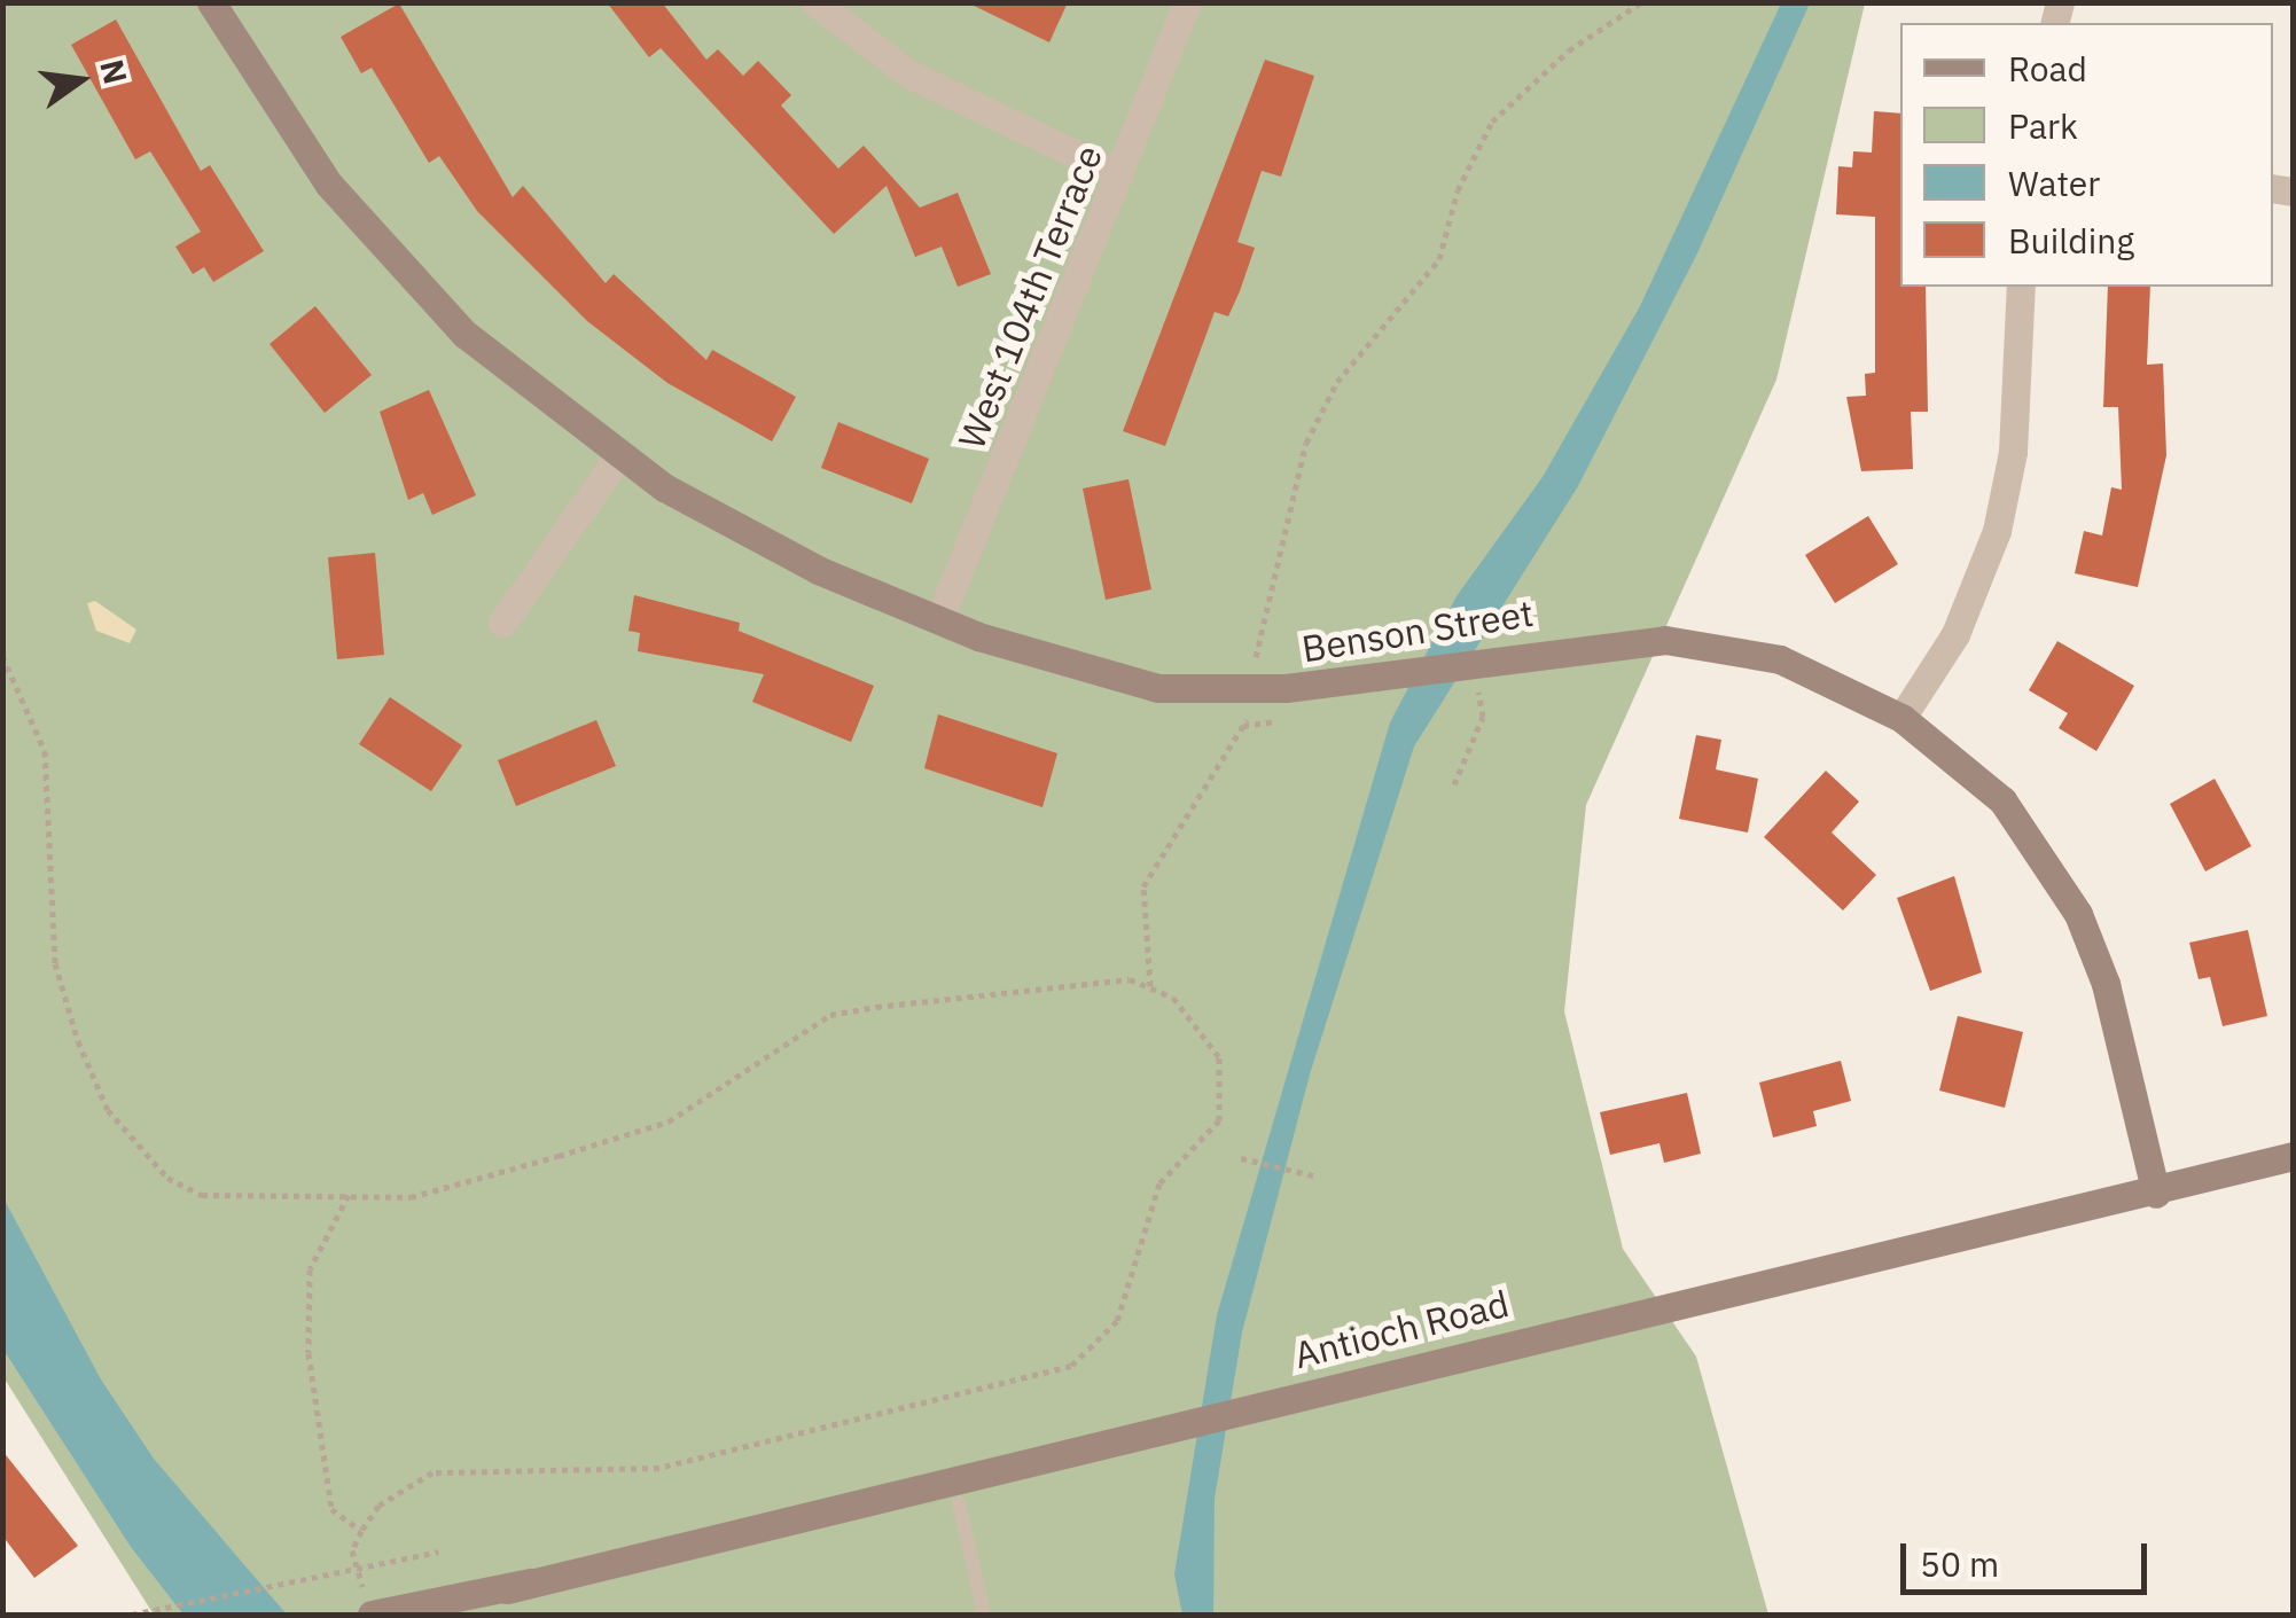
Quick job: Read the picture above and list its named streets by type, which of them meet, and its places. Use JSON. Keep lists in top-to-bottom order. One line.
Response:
{"streets":{"street":["West 104th Terrace","Benson Street","Antioch Road"]},"crossings":[["West 104th Terrace","Benson Street"],["Benson Street","Antioch Road"]],"legend":["Road","Park","Water","Building"],"scale_bar":"50 m","north":"right"}
